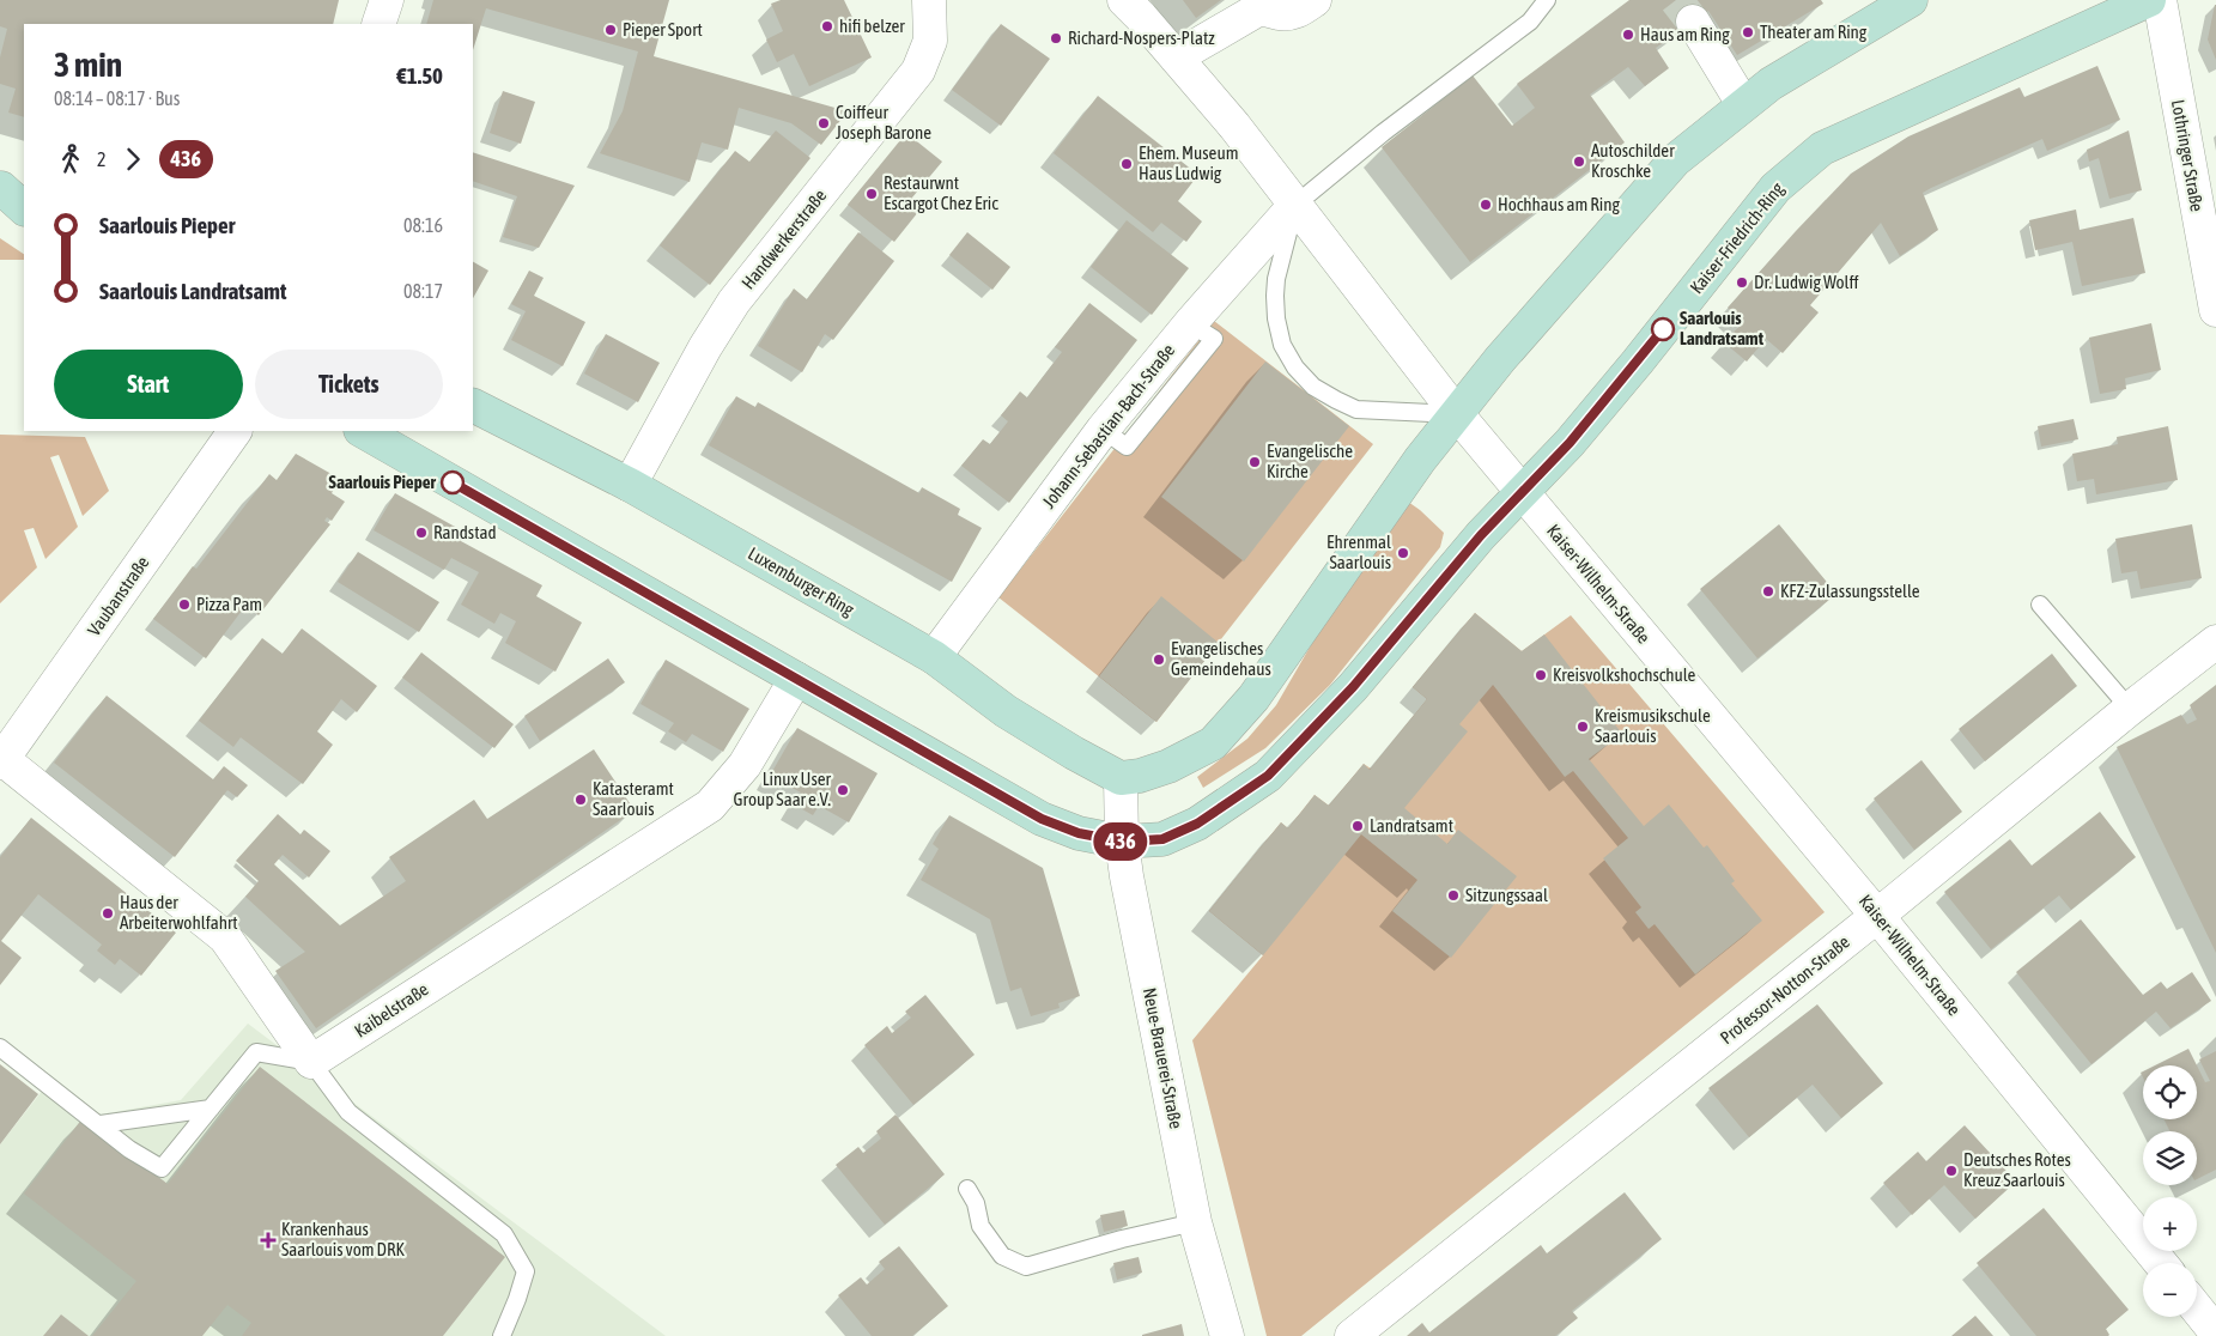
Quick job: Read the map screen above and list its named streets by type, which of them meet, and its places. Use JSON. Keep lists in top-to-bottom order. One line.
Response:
{"streets":{"street":["Lothringer Straße","Kaiser-Friedrich-Ring","Handwerkerstraße","Johann-Sebastian-Bach-Straße","Luxemburger Ring","Kaiser-Wilhelm-Straße","Vaubanstraße","Professor-Notton-Straße","Kaibelstraße","Neue-Brauerei-Straße"]},"crossings":[["Kaiser-Friedrich-Ring","Kaiser-Wilhelm-Straße"],["Kaiser-Friedrich-Ring","Neue-Brauerei-Straße"],["Handwerkerstraße","Luxemburger Ring"],["Johann-Sebastian-Bach-Straße","Luxemburger Ring"],["Johann-Sebastian-Bach-Straße","Kaiser-Wilhelm-Straße"],["Luxemburger Ring","Neue-Brauerei-Straße"],["Kaiser-Wilhelm-Straße","Professor-Notton-Straße"]],"places":{"other":["hifi belzer","Pieper Sport","Theater am Ring","Haus am Ring","Richard-Nospers-Platz","Coiffeur Joseph Barone","Autoschilder Kroschke","Ehem. Museum Haus Ludwig","Restaurwnt Escargot Chez Eric","Hochhaus am Ring","Dr. Ludwig Wolff","Saarlouis Landratsamt","Evangelische Kirche","Saarlouis Pieper","Randstad","Ehrenmal Saarlouis","KFZ-Zulassungsstelle","Pizza Pam","Evangelisches Gemeindehaus","Kreisvolkshochschule","Kreismusikschule Saarlouis","Linux User Group Saar e.V.","Katasteramt Saarlouis","Landratsamt","Sitzungssaal","Haus der Arbeiterwohlfahrt","Deutsches Rotes Kreuz Saarlouis"],"health":["Krankenhaus Saarlouis vom DRK"]},"lines":["bus line 436"],"page":{"on_map":"436","heading":["3 min","08:14 – 08:17 · Bus","€1.50"],"legs":["2","436"],"list":[{"name":"Saarlouis Pieper","value":"08:16"},{"name":"Saarlouis Landratsamt","value":"08:17"}],"buttons":["Start","Tickets"],"map_buttons":["+","−"]}}
